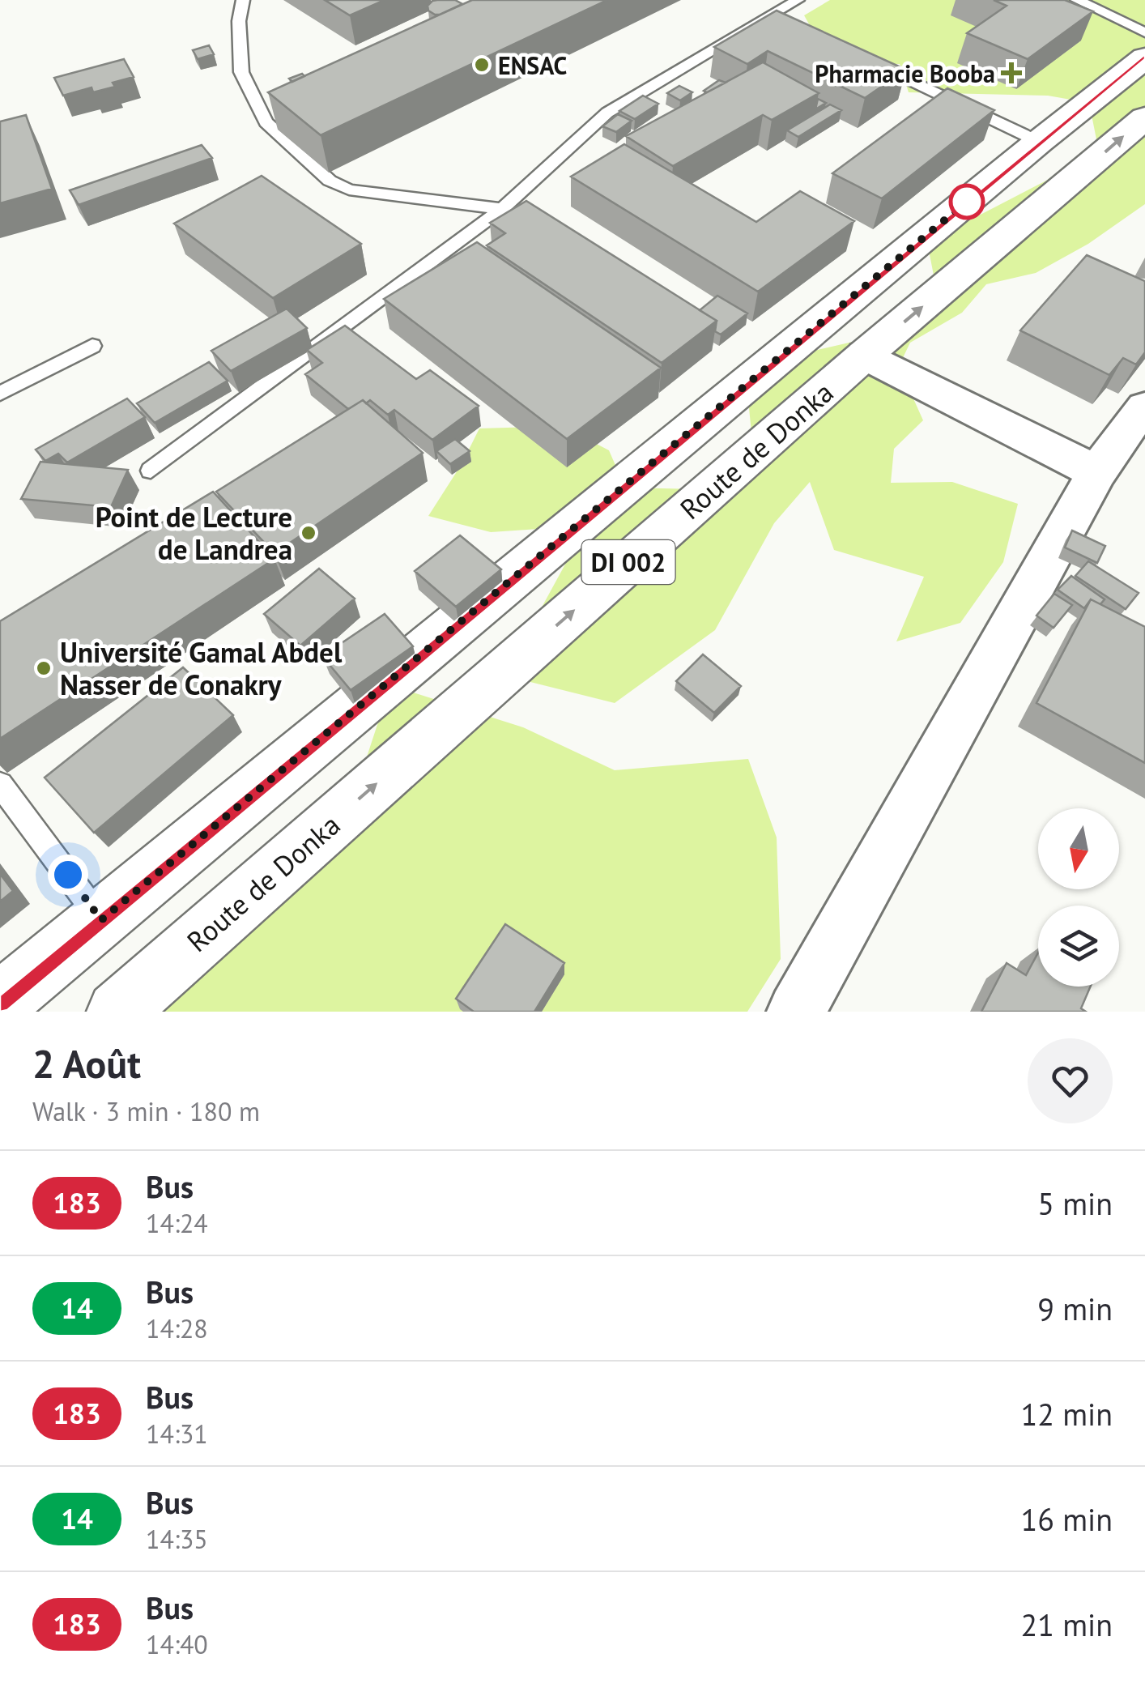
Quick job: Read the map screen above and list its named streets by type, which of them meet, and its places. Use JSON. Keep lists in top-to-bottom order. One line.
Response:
{"streets":{"main road":["Route de Donka","DI 002"]},"places":{"other":["ENSAC","Point de Lecture de Landrea","Université Gamal Abdel Nasser de Conakry"],"health":["Pharmacie Booba"]},"lines":["bus line 183"],"north":"bottom","page":{"heading":["2 Août","Walk · 3 min · 180 m"],"list":[{"mark":"183","name":"Bus","note":"14:24","value":"5 min"},{"mark":"14","name":"Bus","note":"14:28","value":"9 min"},{"mark":"183","name":"Bus","note":"14:31","value":"12 min"},{"mark":"14","name":"Bus","note":"14:35","value":"16 min"},{"mark":"183","name":"Bus","note":"14:40","value":"21 min"}]}}
